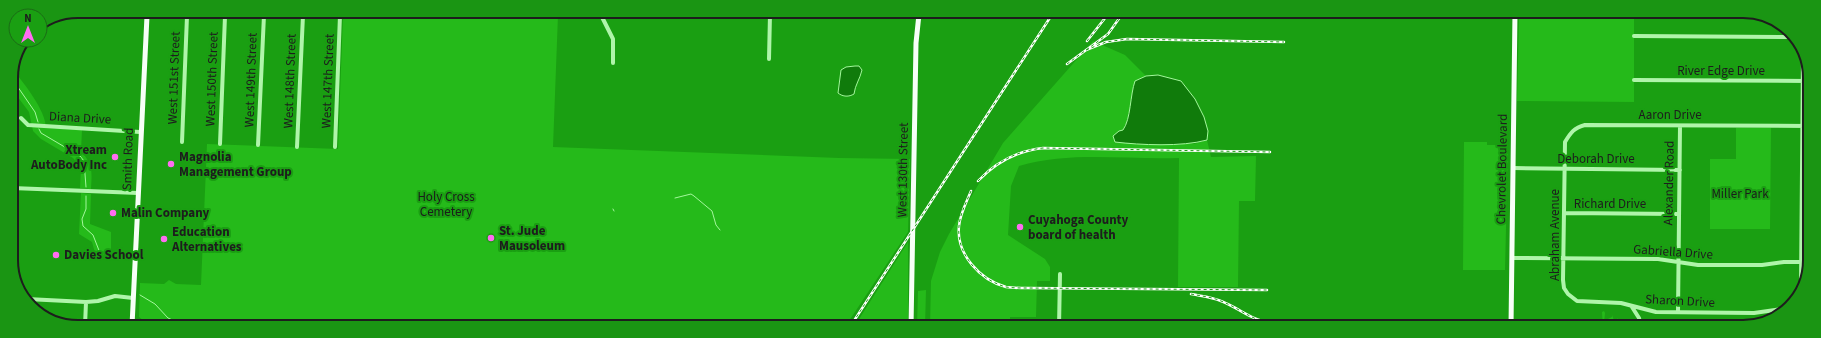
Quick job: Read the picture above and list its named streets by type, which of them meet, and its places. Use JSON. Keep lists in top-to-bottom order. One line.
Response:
{"streets":{"main road":["Smith Road","Chevrolet Boulevard","West 130th Street"],"street":["River Edge Drive","West 151st Street","West 150th Street","West 149th Street","West 148th Street","West 147th Street","Aaron Drive","Diana Drive","Deborah Drive","Alexander Road","Richard Drive","Abraham Avenue","Gabriella Drive","Sharon Drive"]},"crossings":[["Aaron Drive","Deborah Drive"],["Aaron Drive","Alexander Road"],["Aaron Drive","Abraham Avenue"],["Diana Drive","Smith Road"],["Deborah Drive","Chevrolet Boulevard"],["Deborah Drive","Alexander Road"],["Deborah Drive","Abraham Avenue"],["Chevrolet Boulevard","Gabriella Drive"],["Alexander Road","Richard Drive"],["Alexander Road","Gabriella Drive"],["Alexander Road","Sharon Drive"],["Richard Drive","Abraham Avenue"],["Abraham Avenue","Gabriella Drive"],["Abraham Avenue","Sharon Drive"]],"parks":["Miller Park","Holy Cross Cemetery"],"places":["Xtream AutoBody Inc","Magnolia Management Group","Malin Company","Cuyahoga County board of health","St. Jude Mausoleum","Education Alternatives","Davies School"],"north":"top"}
